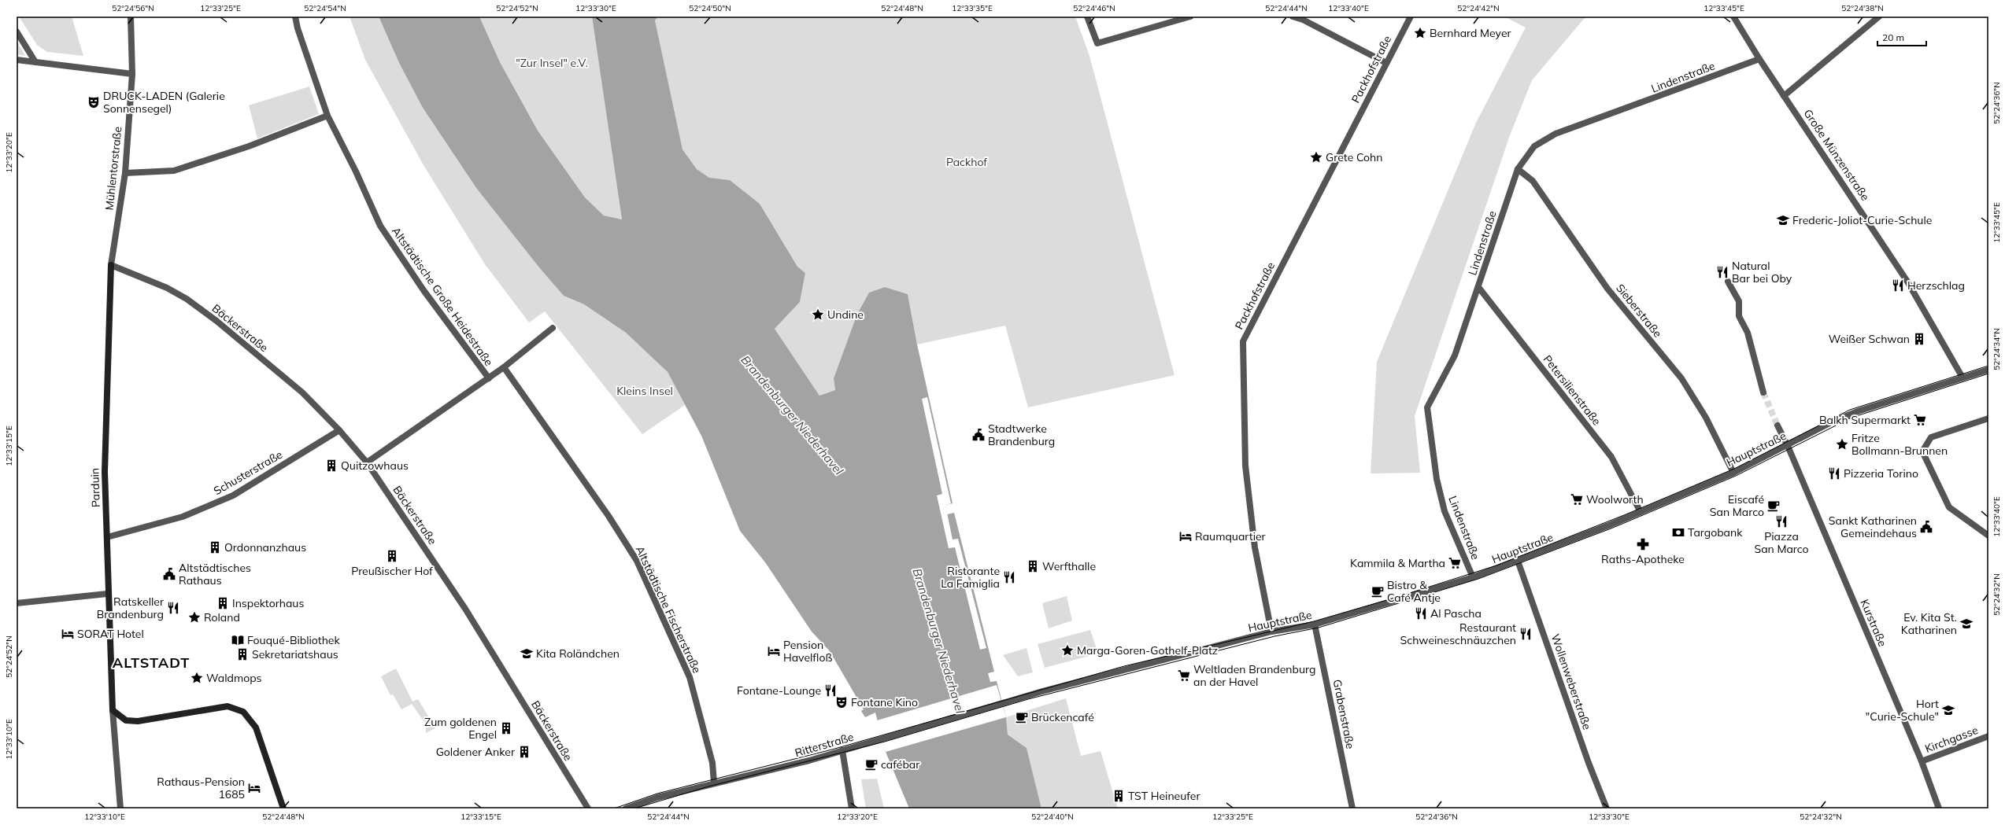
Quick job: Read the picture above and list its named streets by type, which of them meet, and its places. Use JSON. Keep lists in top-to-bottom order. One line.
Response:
{"streets":{"street":["Packhofstraße","Lindenstraße","Große Münzenstraße","Mühlentorstraße","Altstädtische Große Heidestraße","Sieberstraße","Bäckerstraße","Petersilienstraße","Hauptstraße","Schusterstraße","Parduin","Altstädtische Fischerstraße","Kurstraße","Wollenweberstraße","Grabenstraße","Kirchgasse","Ritterstraße"]},"crossings":[["Packhofstraße","Hauptstraße"],["Lindenstraße","Große Münzenstraße"],["Lindenstraße","Sieberstraße"],["Lindenstraße","Petersilienstraße"],["Lindenstraße","Hauptstraße"],["Große Münzenstraße","Hauptstraße"],["Mühlentorstraße","Bäckerstraße"],["Mühlentorstraße","Parduin"],["Sieberstraße","Hauptstraße"],["Bäckerstraße","Schusterstraße"],["Bäckerstraße","Parduin"],["Petersilienstraße","Hauptstraße"],["Hauptstraße","Kurstraße"],["Hauptstraße","Wollenweberstraße"],["Hauptstraße","Grabenstraße"],["Hauptstraße","Ritterstraße"],["Schusterstraße","Parduin"],["Altstädtische Fischerstraße","Ritterstraße"],["Kurstraße","Kirchgasse"]],"districts":["ALTSTADT"],"water":["Brandenburger Niederhavel"],"parks":["\"Zur Insel\" e.V.","Packhof","Kleins Insel"],"places":{"place":["Bernhard Meyer","Grete Cohn","Undine","Fritze Bollmann-Brunnen","Roland","Marga-Goren-Gothelf-Platz","Waldmops"],"theatre":["DRUCK-LADEN (Galerie Sonnensegel)","Fontane Kino"],"school or university":["Frederic-Joliot-Curie-Schule","Ev. Kita St. Katharinen","Kita Roländchen","Hort \"Curie-Schule\""],"restaurant":["Natural Bar bei Oby","Herzschlag","Pizzeria Torino","Piazza San Marco","Ristorante La Famiglia","Ratskeller Brandenburg","Al Pascha","Restaurant Schweineschnäuzchen","Fontane-Lounge"],"building":["Weißer Schwan","Quitzowhaus","Ordonnanzhaus","Preußischer Hof","Werfthalle","Inspektorhaus","Sekretariatshaus","Zum goldenen Engel","Goldener Anker","TST Heineufer"],"supermarket":["Balkh Supermarkt","Woolworth","Kammila & Martha","Weltladen Brandenburg an der Havel"],"public building":["Stadtwerke Brandenburg","Sankt Katharinen Gemeindehaus","Altstädtisches Rathaus"],"cafe":["Eiscafé San Marco","Bistro & Café Antje","Brückencafé","cafébar"],"bank":["Targobank"],"hotel":["Raumquartier","SORAT Hotel","Pension Havelfloß","Rathaus-Pension 1685"],"pharmacy":["Raths-Apotheke"],"library":["Fouqué-Bibliothek"]},"scale_bar":"20 m","coordinates":["52°24'56\"N","12°33'25\"E","52°24'54\"N","52°24'52\"N","12°33'30\"E","52°24'50\"N","52°24'48\"N","12°33'35\"E","52°24'46\"N","52°24'44\"N","12°33'40\"E","52°24'42\"N","12°33'45\"E","52°24'38\"N","52°24'36\"N","12°33'20\"E","52°24'34\"N","12°33'15\"E","52°24'32\"N","12°33'10\"E","52°24'40\"N"]}
